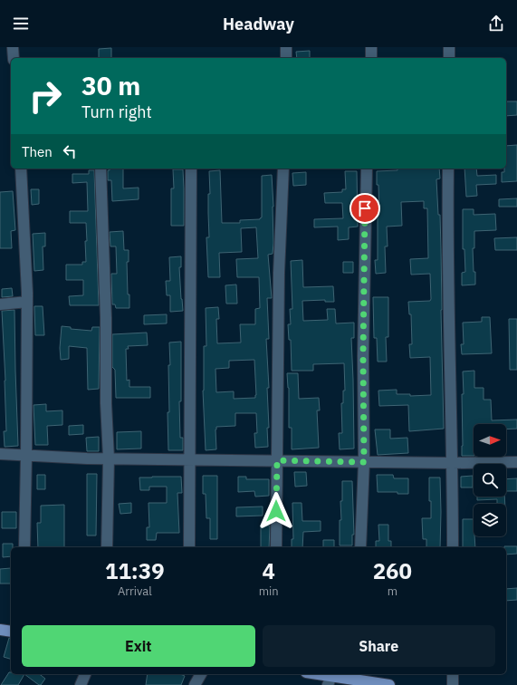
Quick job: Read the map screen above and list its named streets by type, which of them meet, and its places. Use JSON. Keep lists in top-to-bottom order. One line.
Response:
{"north":"right","page":{"header":"Headway","turn":["30 m","Turn right"],"then":"Then","eta":["11:39","Arrival","4","min","260","m"],"buttons":["Exit","Share"]}}
